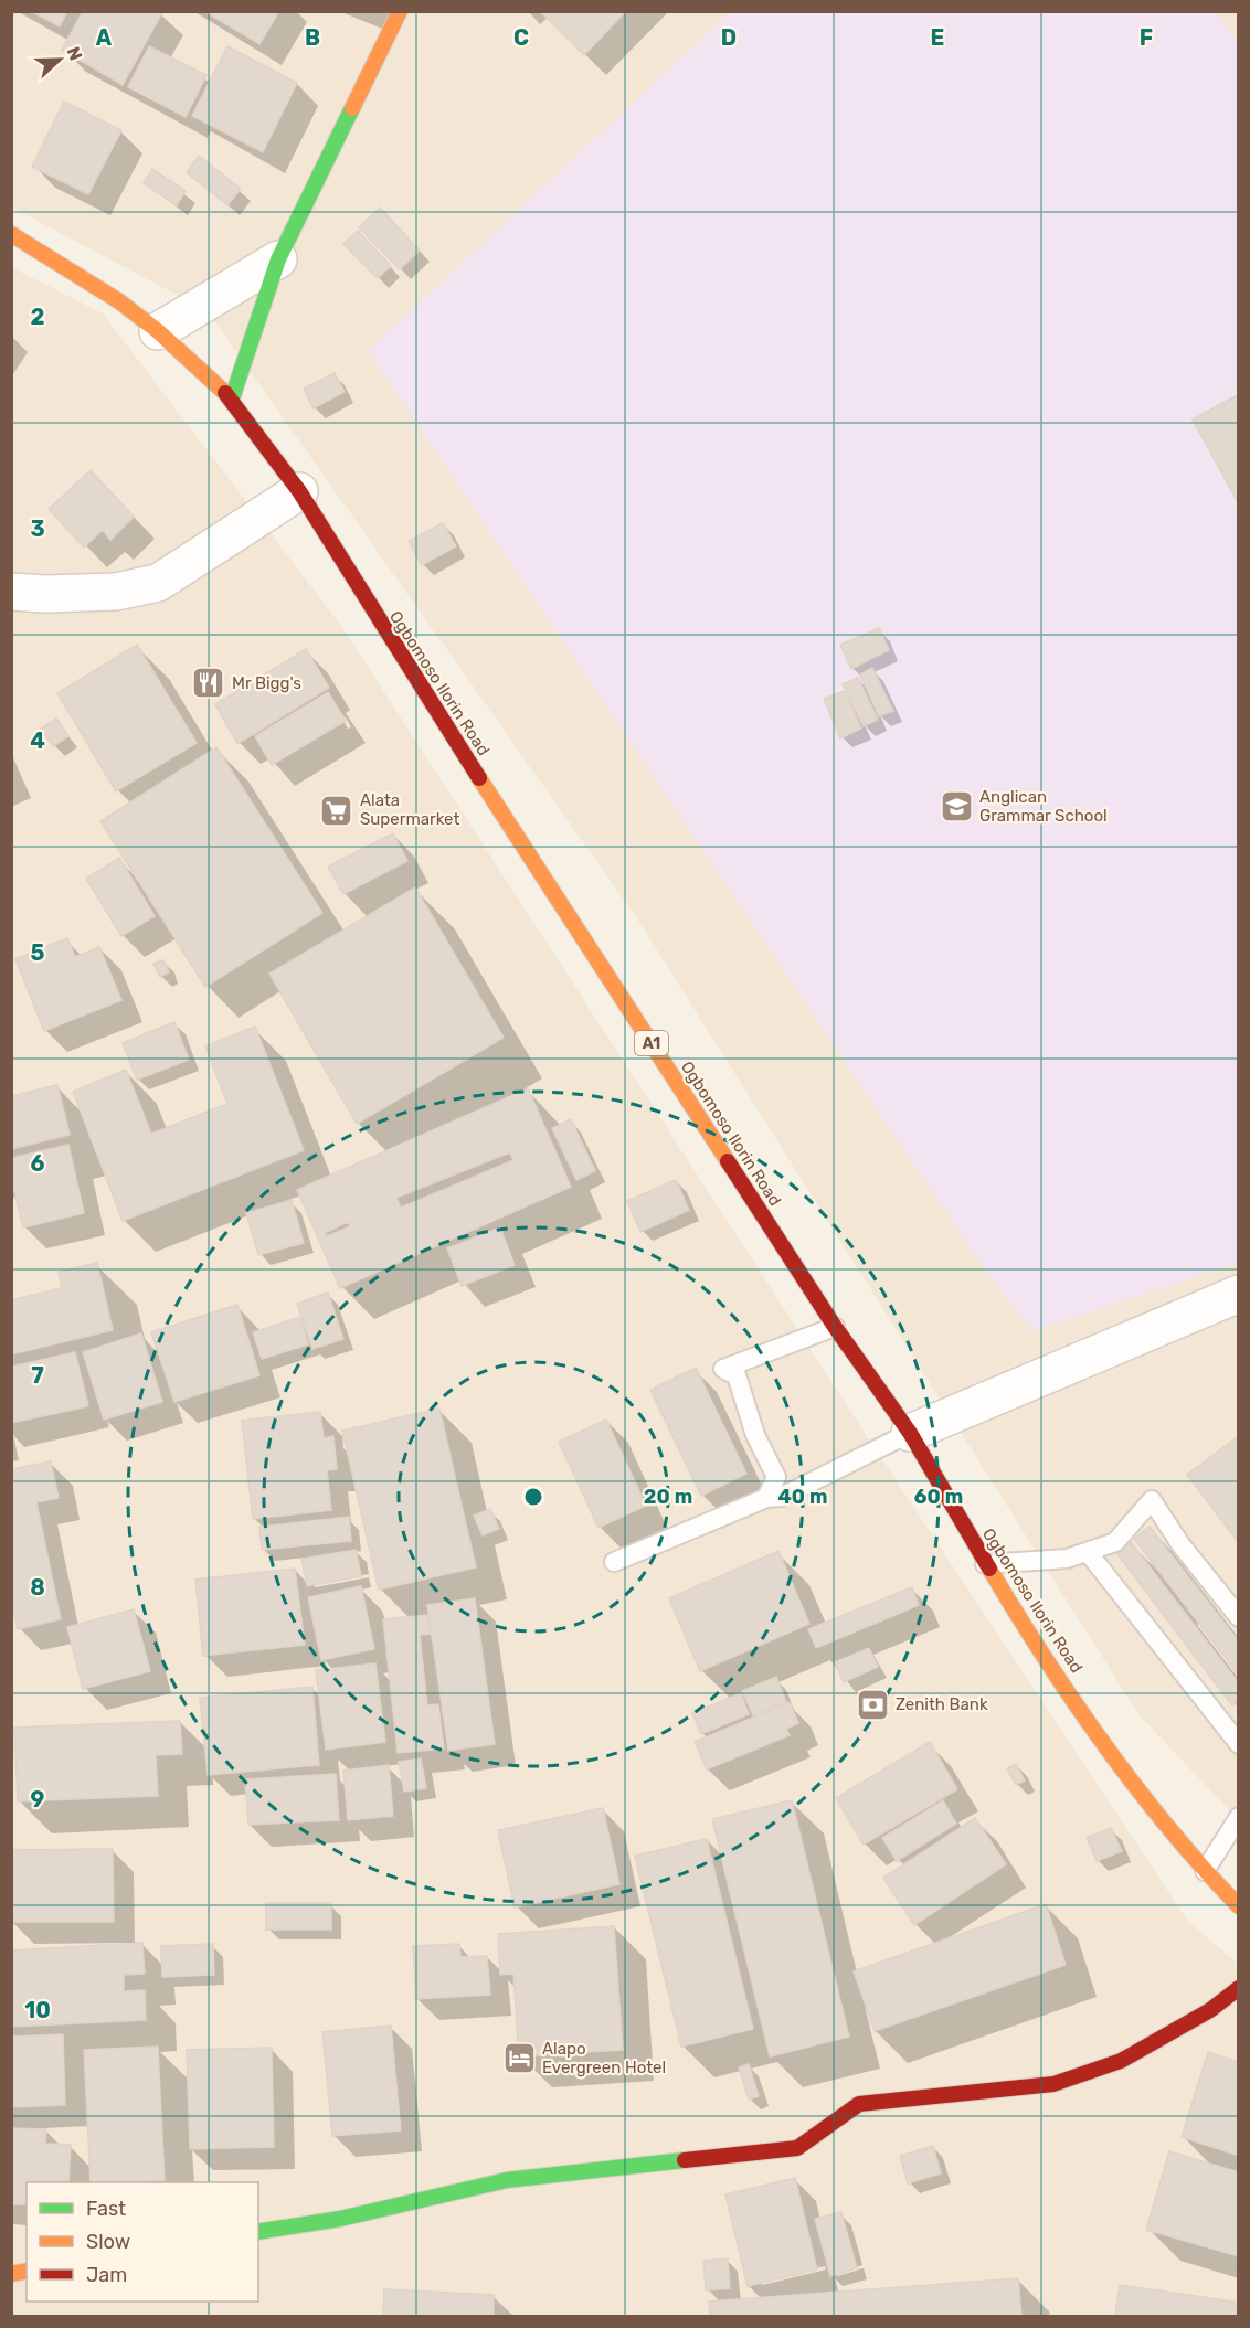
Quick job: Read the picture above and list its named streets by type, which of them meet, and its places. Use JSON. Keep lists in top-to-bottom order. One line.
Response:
{"streets":{"main road":["Ogbomoso Ilorin Road","A1"]},"places":{"restaurant":["Mr Bigg's"],"school or university":["Anglican Grammar School"],"supermarket":["Alata Supermarket"],"bank":["Zenith Bank"],"hotel":["Alapo Evergreen Hotel"]},"legend":["Fast","Slow","Jam"],"north":"right","grid":{"columns":["A","B","C","D","E","F"],"rows":["2","3","4","5","6","7","8","9","10"]},"rings":["20 m","40 m","60 m"]}
